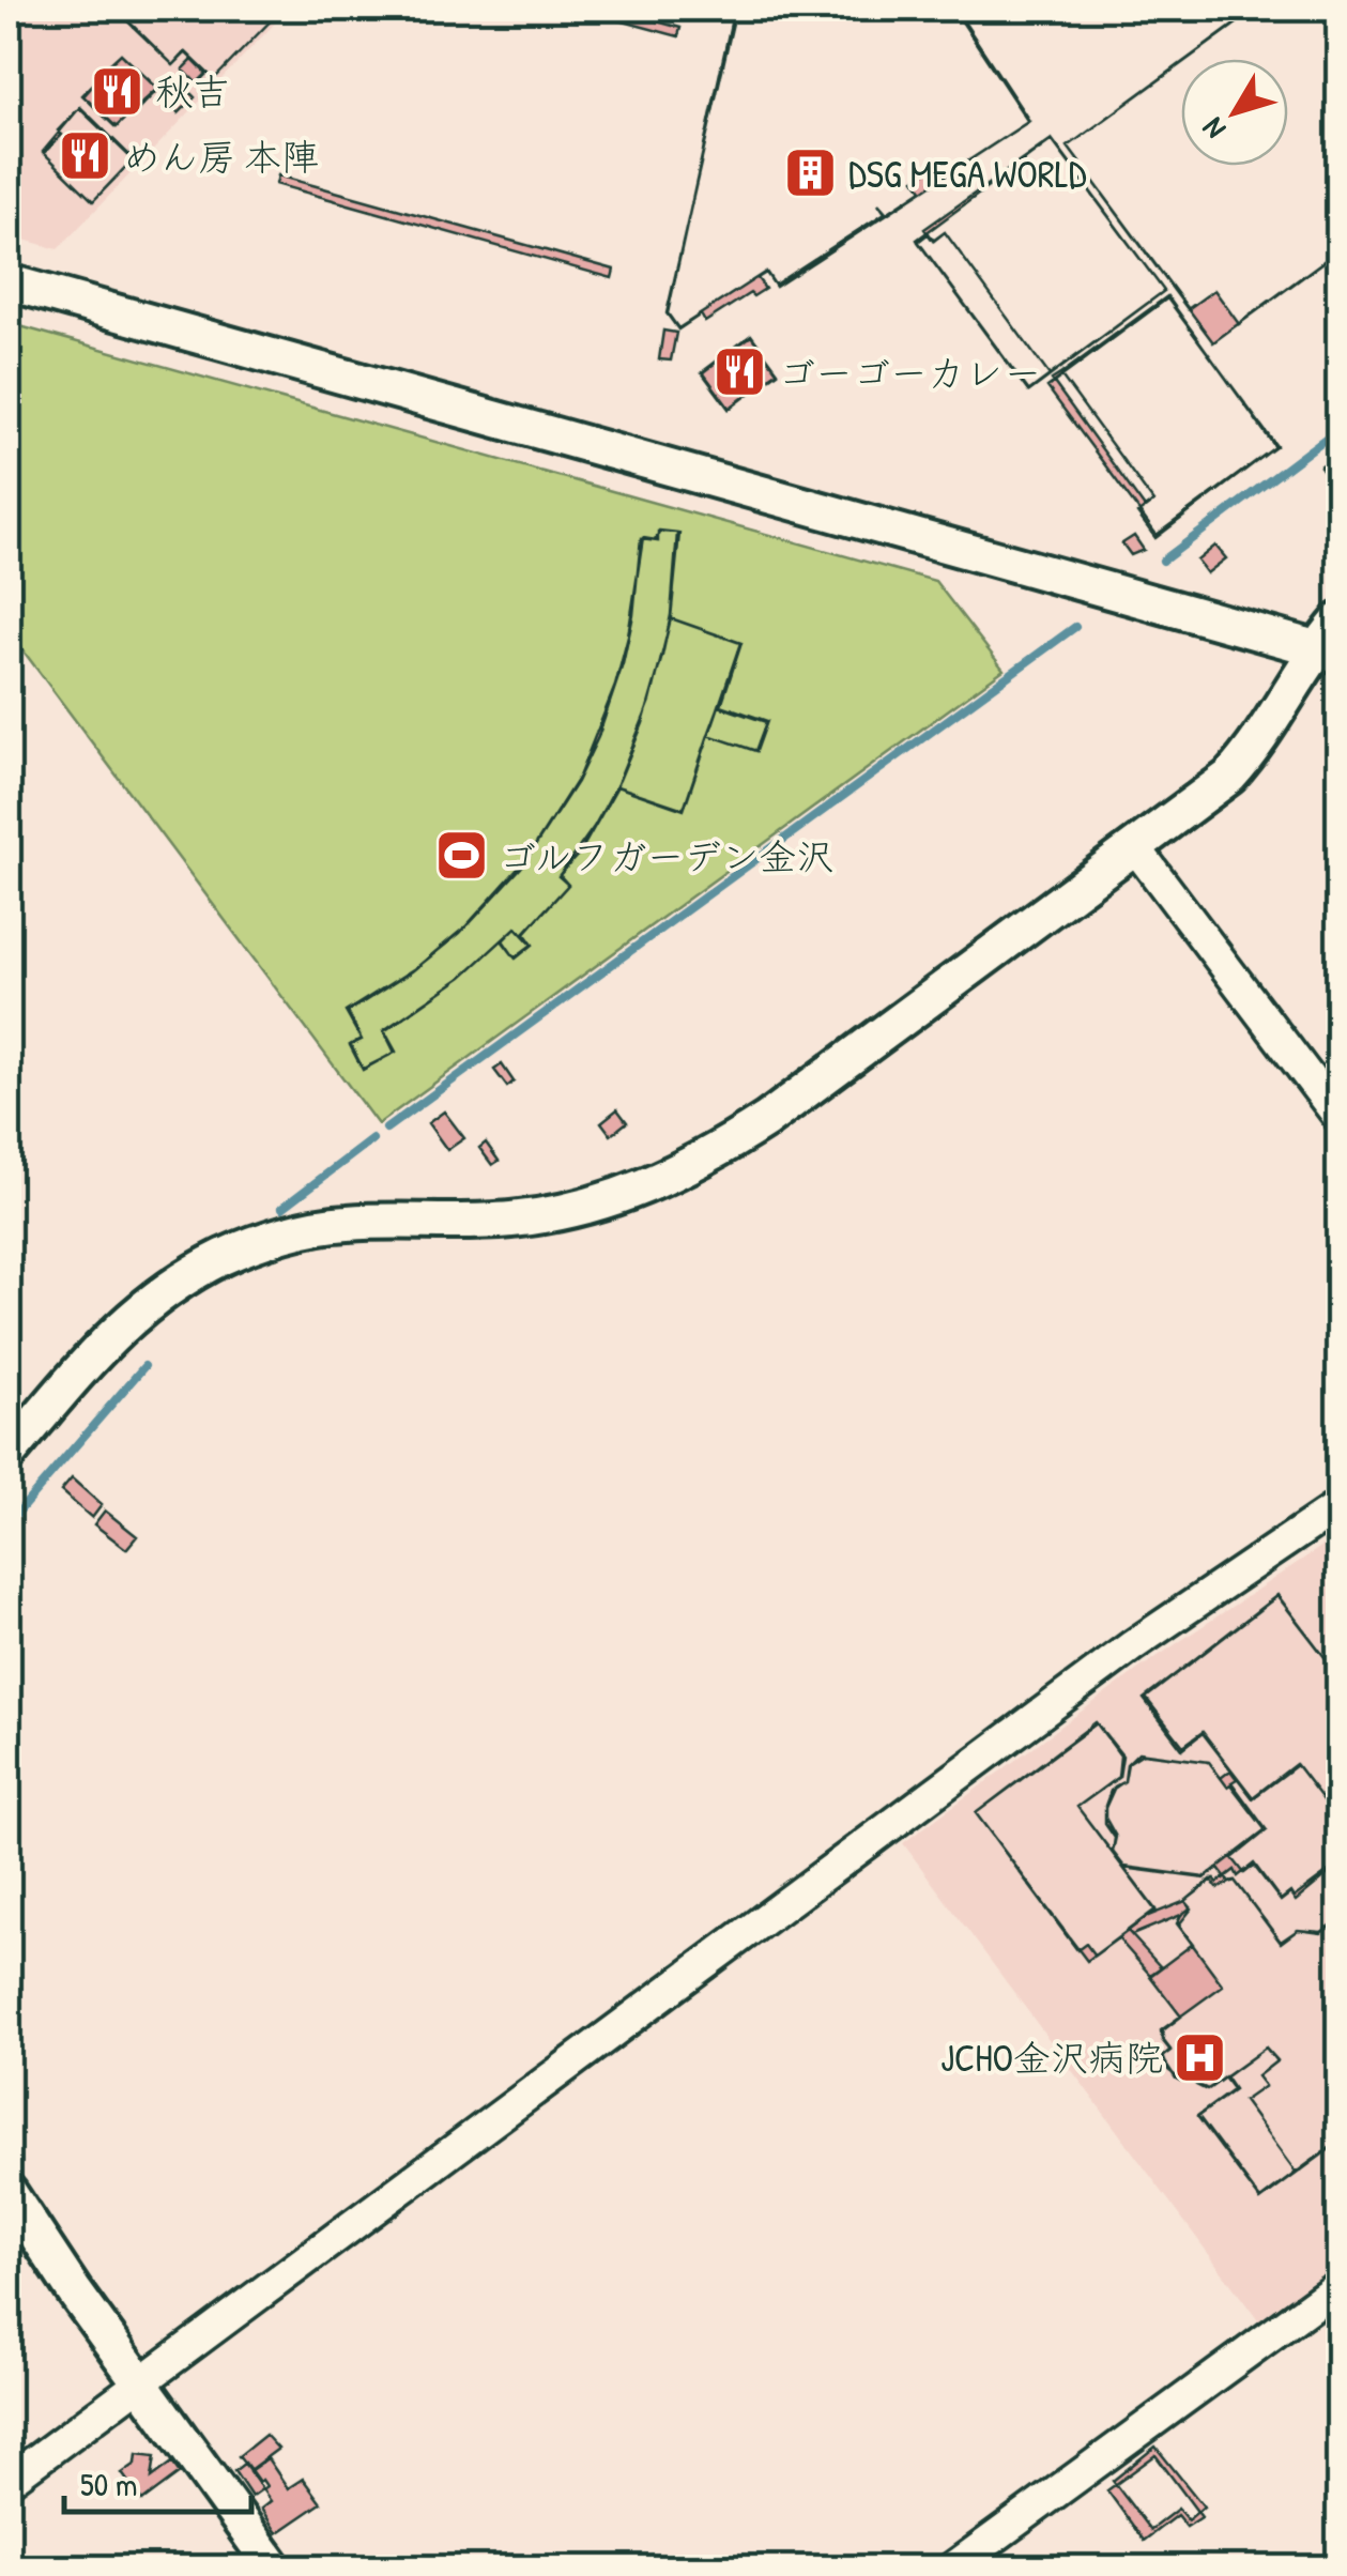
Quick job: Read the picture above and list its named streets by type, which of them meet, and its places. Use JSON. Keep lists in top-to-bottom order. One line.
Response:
{"places":{"restaurant":["秋吉","めん房 本陣","ゴーゴーカレー"],"building":["DSG MEGA WORLD"],"sports":["ゴルフガーデン金沢"],"hospital":["JCHO金沢病院"]},"scale_bar":"50 m","north":"bottom left"}
